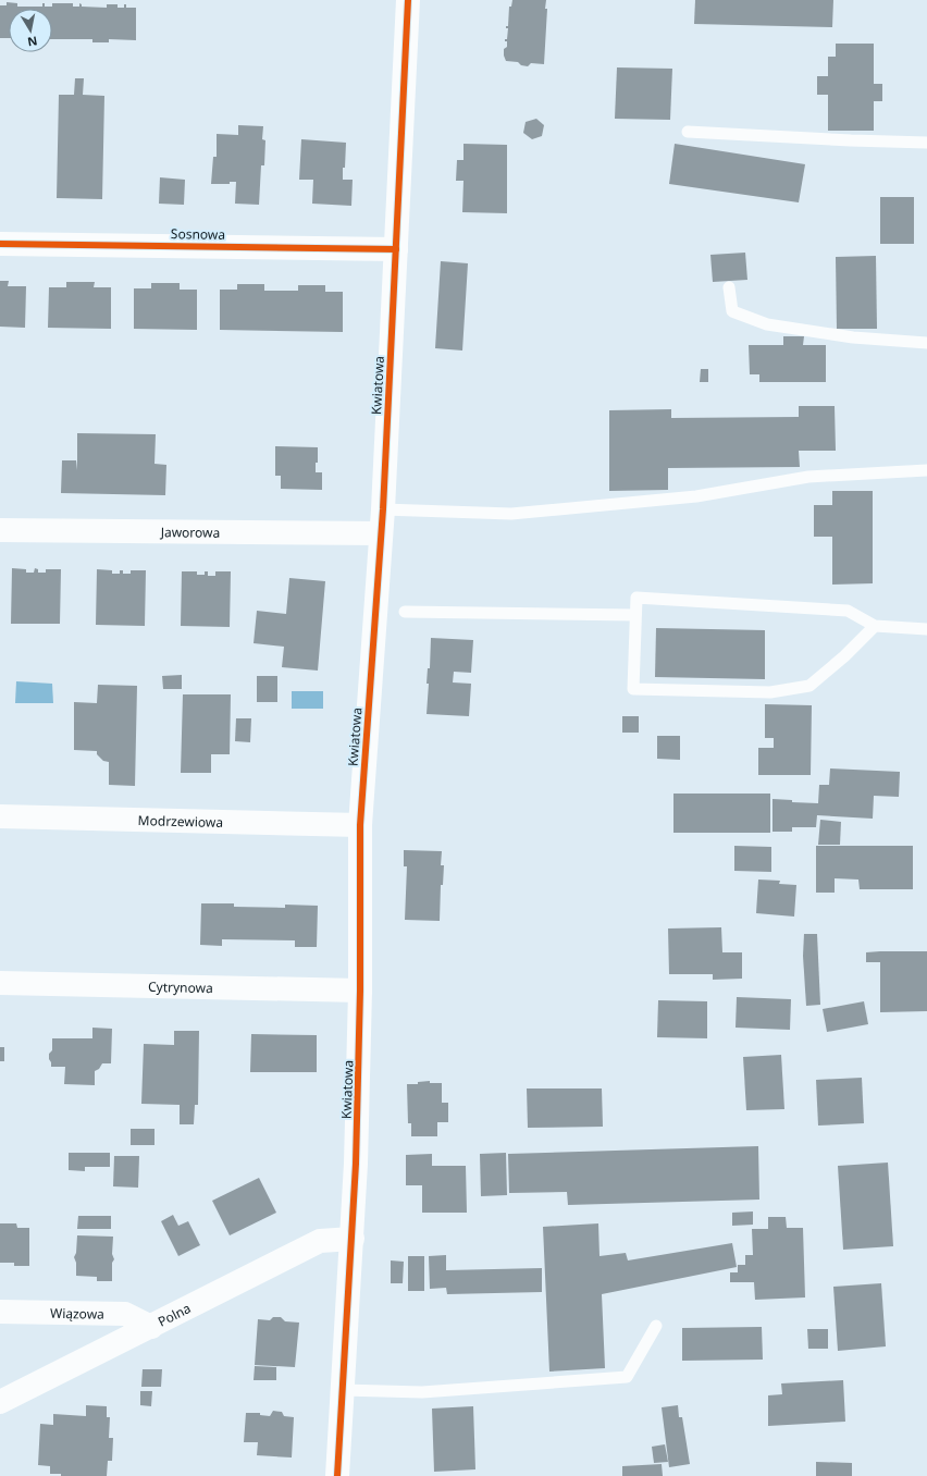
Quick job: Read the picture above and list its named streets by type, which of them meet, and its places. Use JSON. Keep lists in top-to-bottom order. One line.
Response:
{"streets":{"street":["Sosnowa","Kwiatowa","Jaworowa","Modrzewiowa","Cytrynowa","Wiązowa","Polna"]},"crossings":[["Sosnowa","Kwiatowa"],["Kwiatowa","Jaworowa"],["Kwiatowa","Modrzewiowa"],["Kwiatowa","Cytrynowa"],["Kwiatowa","Polna"],["Wiązowa","Polna"]],"north":"bottom"}
